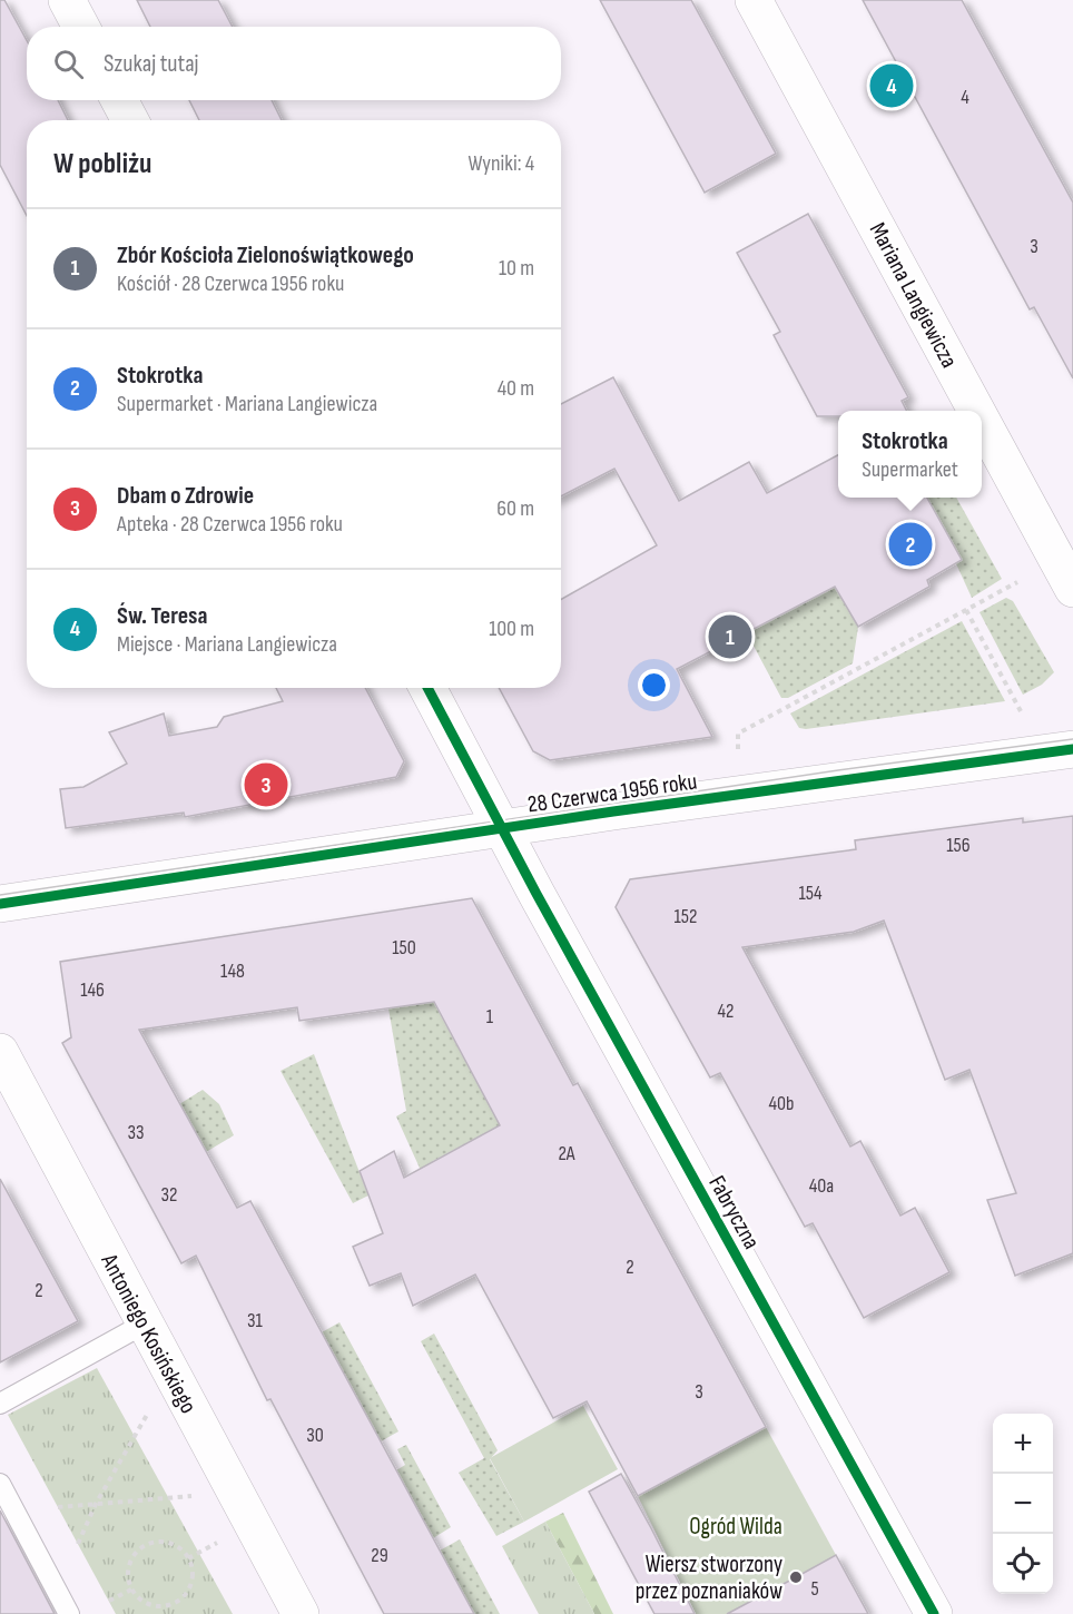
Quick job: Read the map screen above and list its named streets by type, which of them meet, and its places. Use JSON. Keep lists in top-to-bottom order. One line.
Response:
{"streets":{"street":["Mariana Langiewicza","28 Czerwca 1956 roku","Fabryczna","Antoniego Kosińskiego"]},"crossings":[["28 Czerwca 1956 roku","Fabryczna"]],"parks":["Ogród Wilda"],"places":["Wiersz stworzony przez poznaniaków"],"house_numbers":["4","3","156","154","152","150","148","146","42","1","40b","33","2A","40a","32","2","2","31","3","30","29","5"],"page":{"search":"Szukaj tutaj","pins":["4","2","1","3"],"heading":["W pobliżu","Wyniki: 4"],"list":[{"mark":"1","name":"Zbór Kościoła Zielonoświątkowego","note":"Kościół · 28 Czerwca 1956 roku","value":"10 m"},{"mark":"2","name":"Stokrotka","note":"Supermarket · Mariana Langiewicza","value":"40 m"},{"mark":"3","name":"Dbam o Zdrowie","note":"Apteka · 28 Czerwca 1956 roku","value":"60 m"},{"mark":"4","name":"Św. Teresa","note":"Miejsce · Mariana Langiewicza","value":"100 m"}],"popup":["Stokrotka","Supermarket"],"map_buttons":["+","−"]}}
